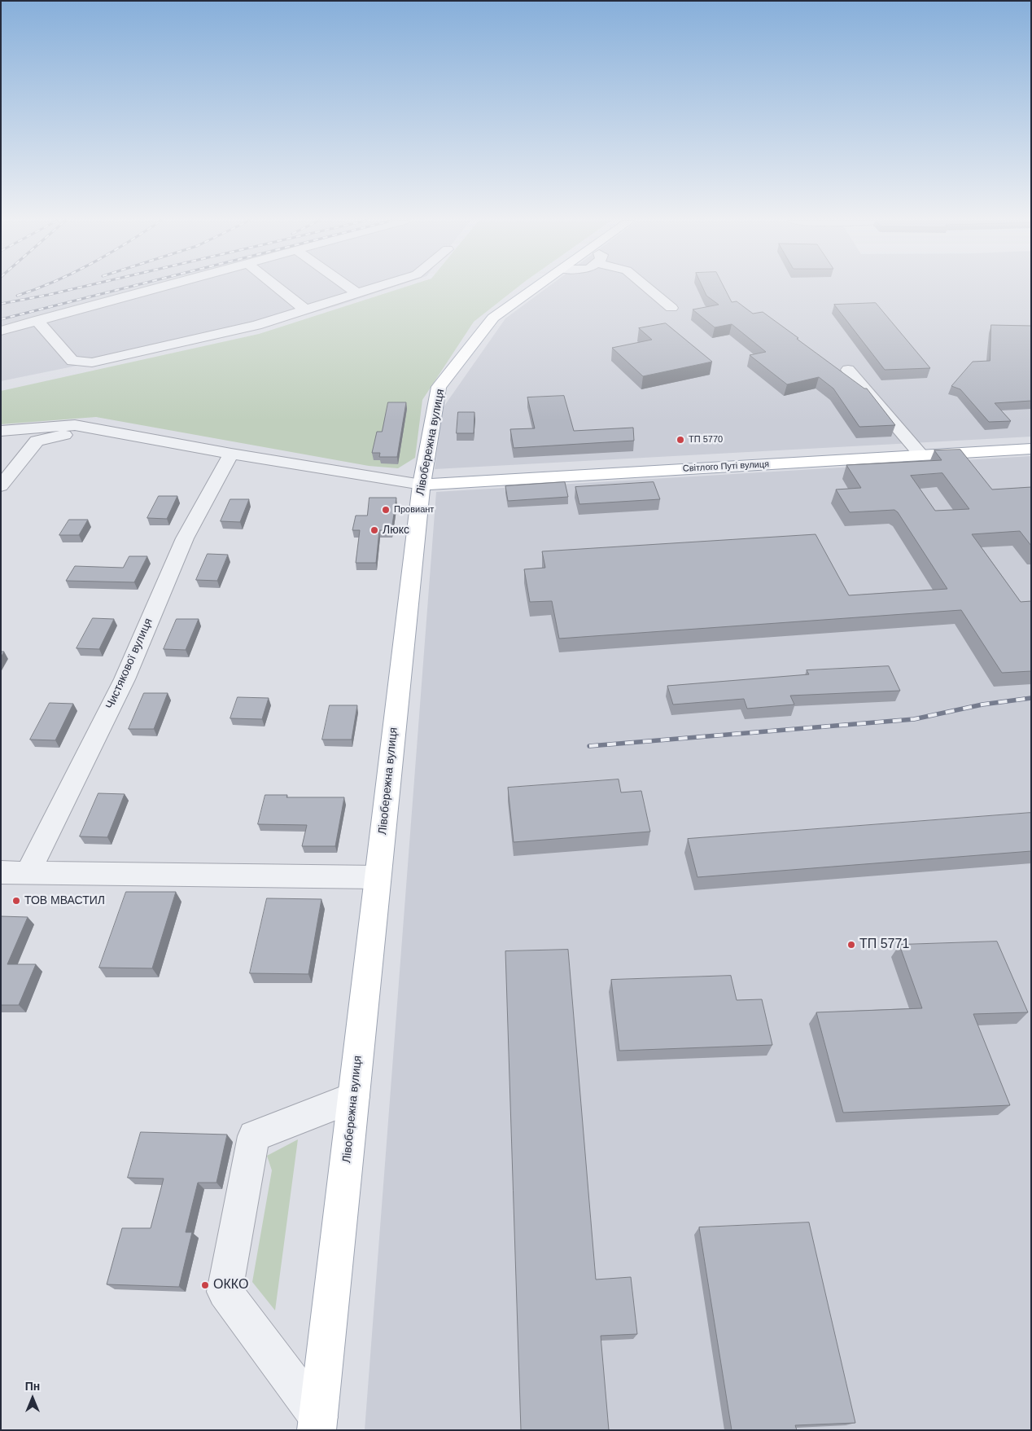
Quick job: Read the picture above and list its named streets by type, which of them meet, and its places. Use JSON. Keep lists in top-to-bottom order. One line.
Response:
{"streets":{"main road":["Лівобережна вулиця","Світлого Путі вулиця"],"street":["Чистякової вулиця"]},"crossings":[["Лівобережна вулиця","Світлого Путі вулиця"]],"places":["ТП 5770","Провиант","Люкс","ТОВ МВАСТИЛ","ТП 5771","ОККО"],"north":"top"}
